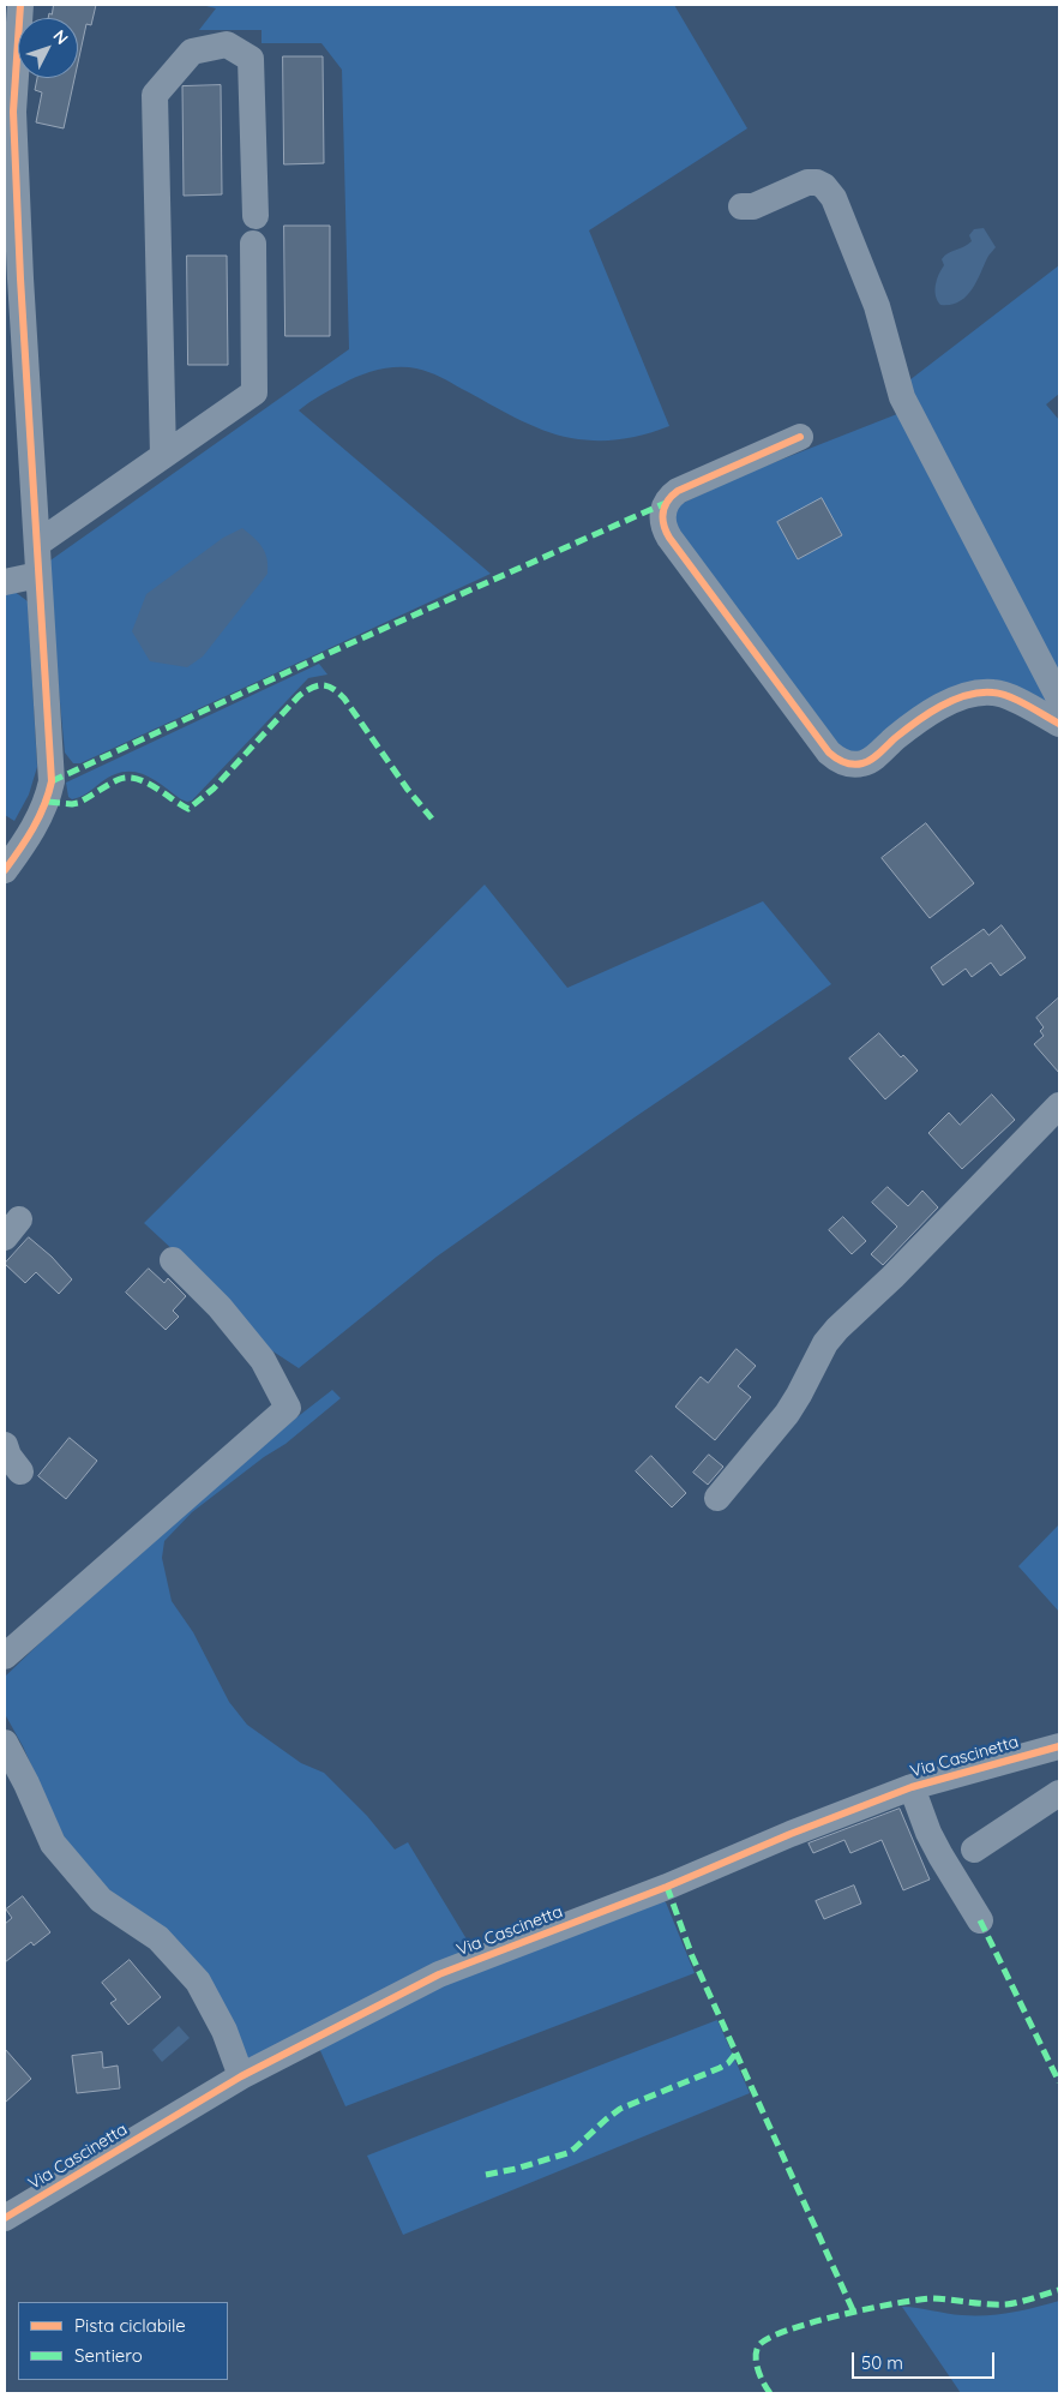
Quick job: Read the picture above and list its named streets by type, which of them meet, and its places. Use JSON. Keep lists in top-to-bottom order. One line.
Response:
{"streets":{"street":["Via Cascinetta"]},"legend":["Pista ciclabile","Sentiero"],"scale_bar":"50 m","north":"top right"}
